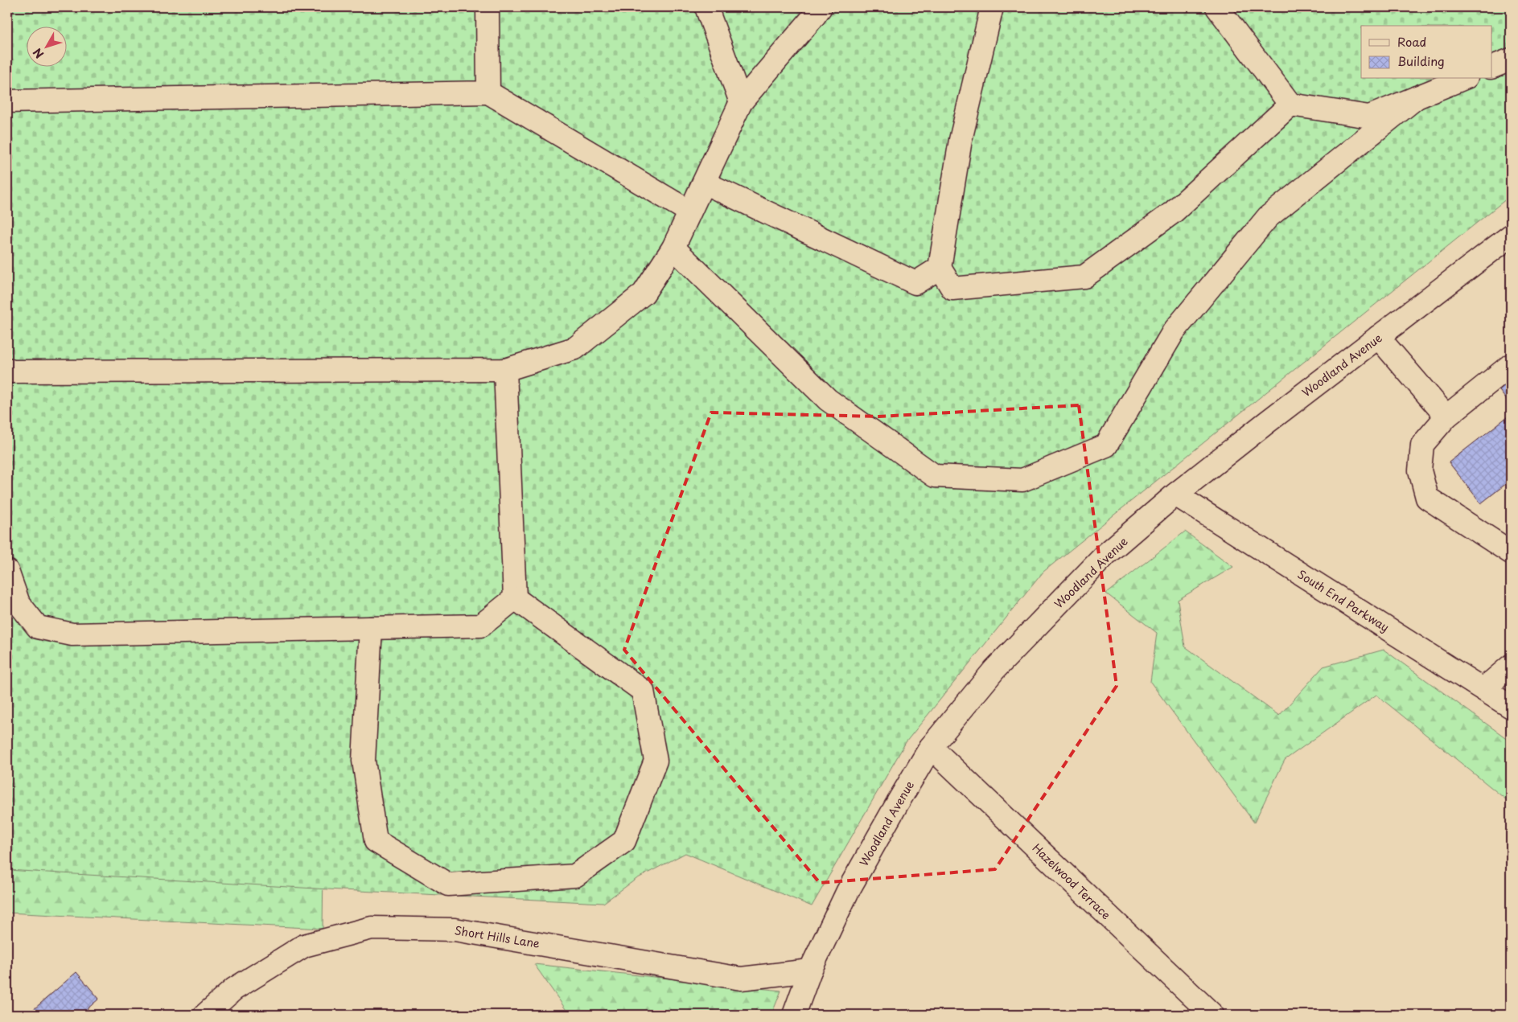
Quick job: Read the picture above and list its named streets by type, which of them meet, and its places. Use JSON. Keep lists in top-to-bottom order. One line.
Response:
{"streets":{"street":["Woodland Avenue","South End Parkway","Hazelwood Terrace","Short Hills Lane"]},"crossings":[["Woodland Avenue","South End Parkway"],["Woodland Avenue","Hazelwood Terrace"],["Woodland Avenue","Short Hills Lane"]],"legend":["Road","Building"],"north":"bottom left"}
